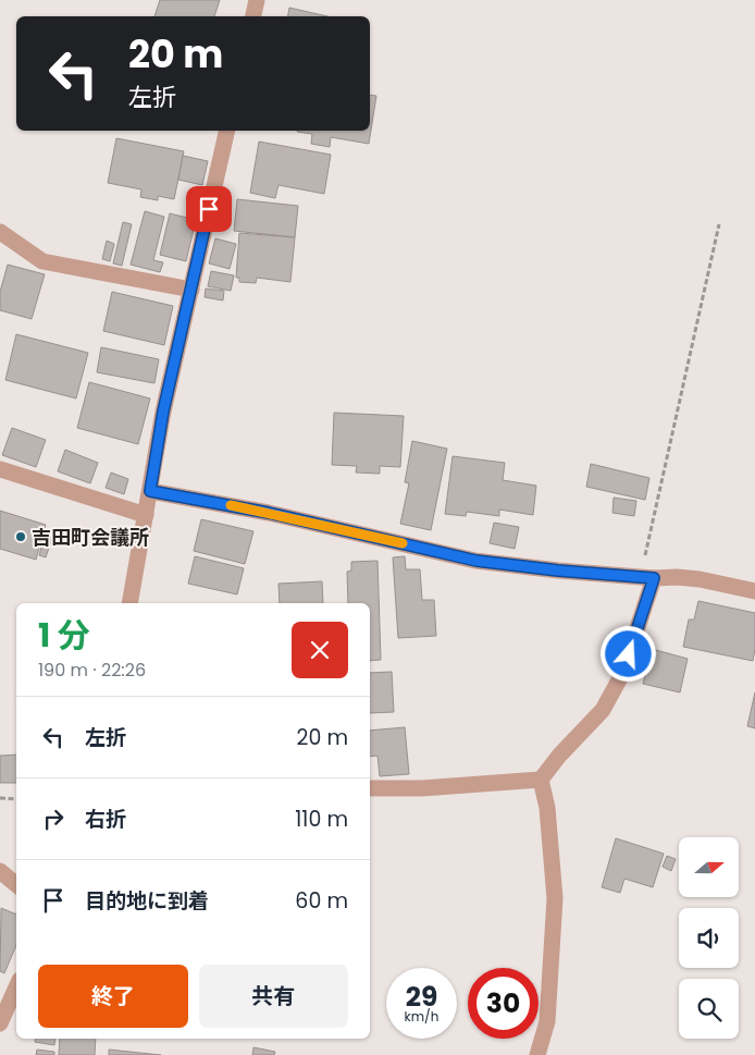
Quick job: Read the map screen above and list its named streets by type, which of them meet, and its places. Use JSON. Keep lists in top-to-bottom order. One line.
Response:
{"places":["吉田町会議所"],"north":"right","page":{"turn":["20 m","左折"],"heading":["1 分","190 m · 22:26"],"list":[{"name":"左折","value":"20 m"},{"name":"右折","value":"110 m"},{"name":"目的地に到着","value":"60 m"}],"buttons":["終了","共有"],"speed":"29 km/h","limit":"30"}}
